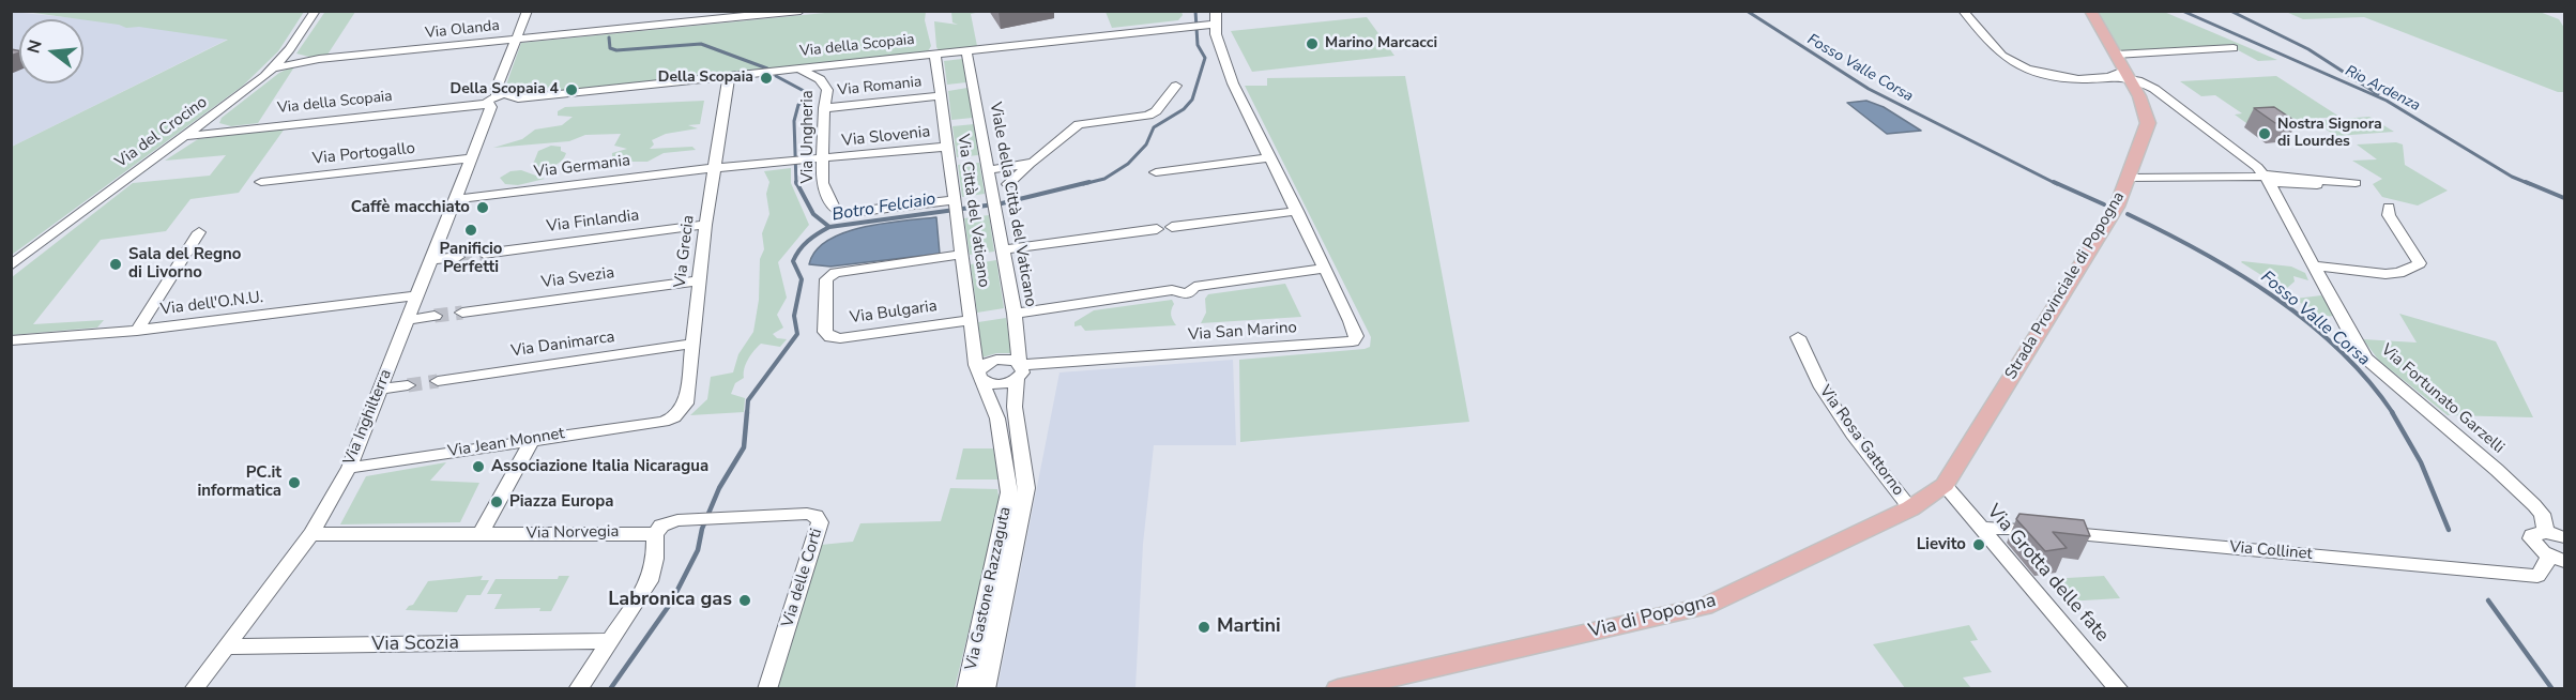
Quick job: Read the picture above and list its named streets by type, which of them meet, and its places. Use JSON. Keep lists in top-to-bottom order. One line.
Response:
{"streets":{"main road":["Strada Provinciale di Popogna","Via di Popogna"],"street":["Via Olanda","Via della Scopaia","Via Romania","Via del Crocino","Via Ungheria","Via Slovenia","Via Portogallo","Via Germania","Viale della Città del Vaticano","Via Città del Vaticano","Via Finlandia","Via Grecia","Via Svezia","Via dell'O.N.U.","Via Bulgaria","Via San Marino","Via Danimarca","Via Fortunato Garzelli","Via Inghilterra","Via Rosa Gattorno","Via Jean Monnet","Via Norvegia","Via Collinet","Via Grotta delle fate","Via delle Corti","Via Gastone Razzaguta","Via Scozia"]},"crossings":[["Via Olanda","Via del Crocino"],["Via Olanda","Via Inghilterra"],["Via della Scopaia","Via del Crocino"],["Via della Scopaia","Via Ungheria"],["Via della Scopaia","Viale della Città del Vaticano"],["Via della Scopaia","Via Città del Vaticano"],["Via della Scopaia","Via Grecia"],["Via della Scopaia","Via San Marino"],["Via della Scopaia","Via Inghilterra"],["Via Romania","Via Ungheria"],["Via Romania","Via Città del Vaticano"],["Via Ungheria","Via Slovenia"],["Via Ungheria","Via Città del Vaticano"],["Via Slovenia","Via Germania"],["Via Slovenia","Via Città del Vaticano"],["Via Slovenia","Via Grecia"],["Via Portogallo","Via Inghilterra"],["Via Germania","Via Grecia"],["Via Germania","Via Inghilterra"],["Viale della Città del Vaticano","Via Città del Vaticano"],["Viale della Città del Vaticano","Via San Marino"],["Viale della Città del Vaticano","Via Gastone Razzaguta"],["Via Città del Vaticano","Via Bulgaria"],["Via Città del Vaticano","Via Gastone Razzaguta"],["Via Finlandia","Via Grecia"],["Via Grecia","Via Svezia"],["Via Grecia","Via Danimarca"],["Via Grecia","Via Jean Monnet"],["Strada Provinciale di Popogna","Via Fortunato Garzelli"],["Strada Provinciale di Popogna","Via Grotta delle fate"],["Strada Provinciale di Popogna","Via di Popogna"],["Via dell'O.N.U.","Via Inghilterra"],["Via San Marino","Via Gastone Razzaguta"],["Via Inghilterra","Via Jean Monnet"],["Via Inghilterra","Via Norvegia"],["Via Inghilterra","Via Scozia"],["Via Rosa Gattorno","Via di Popogna"],["Via Norvegia","Via delle Corti"],["Via Collinet","Via Grotta delle fate"],["Via Grotta delle fate","Via di Popogna"]],"water":["Fosso Valle Corsa","Rio Ardenza","Botro Felciaio"],"places":["Marino Marcacci","Della Scopaia","Della Scopaia 4","Nostra Signora di Lourdes","Caffè macchiato","Panificio Perfetti","Sala del Regno di Livorno","Associazione Italia Nicaragua","PC.it informatica","Piazza Europa","Lievito","Labronica gas","Martini"],"north":"left"}
